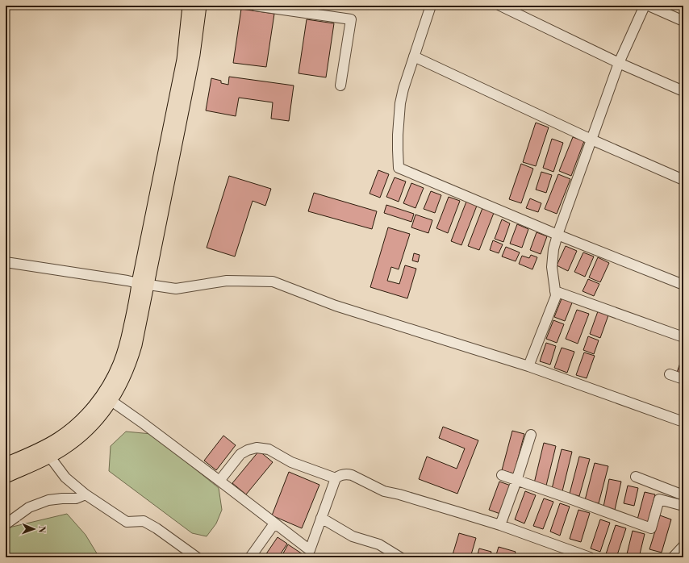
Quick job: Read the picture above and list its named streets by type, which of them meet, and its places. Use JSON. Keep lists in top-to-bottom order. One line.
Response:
{"north":"right"}
